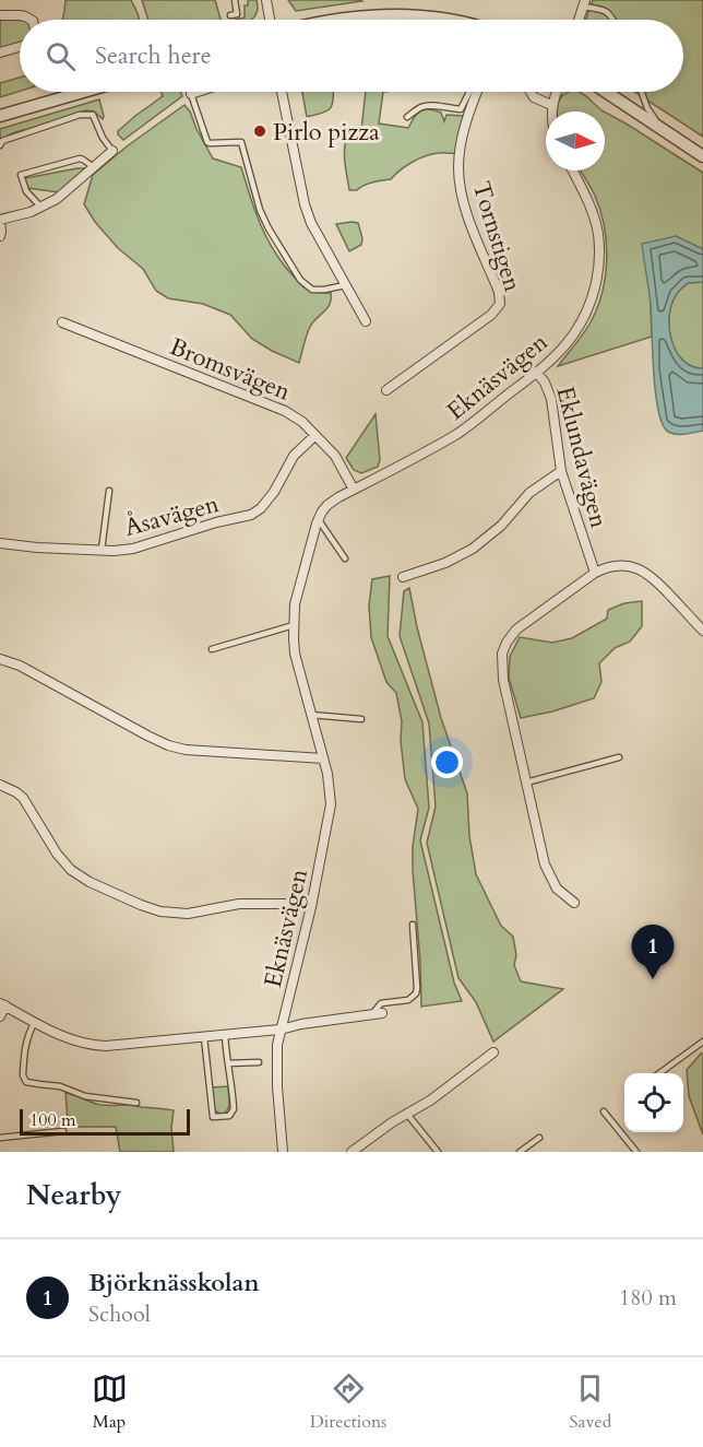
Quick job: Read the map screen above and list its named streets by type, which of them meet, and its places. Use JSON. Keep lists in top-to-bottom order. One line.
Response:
{"streets":{"street":["Tornstigen","Bromsvägen","Eknäsvägen","Eklundavägen","Åsavägen"]},"crossings":[["Bromsvägen","Eknäsvägen"],["Bromsvägen","Åsavägen"],["Eknäsvägen","Eklundavägen"]],"places":["Pirlo pizza"],"scale_bar":"100 m","north":"right","page":{"search":"Search here","pins":"1","scale":"100 m","heading":"Nearby","list":[{"mark":"1","name":"Björknässkolan","note":"School","value":"180 m"}],"nav":["Map","Directions","Saved"]}}
